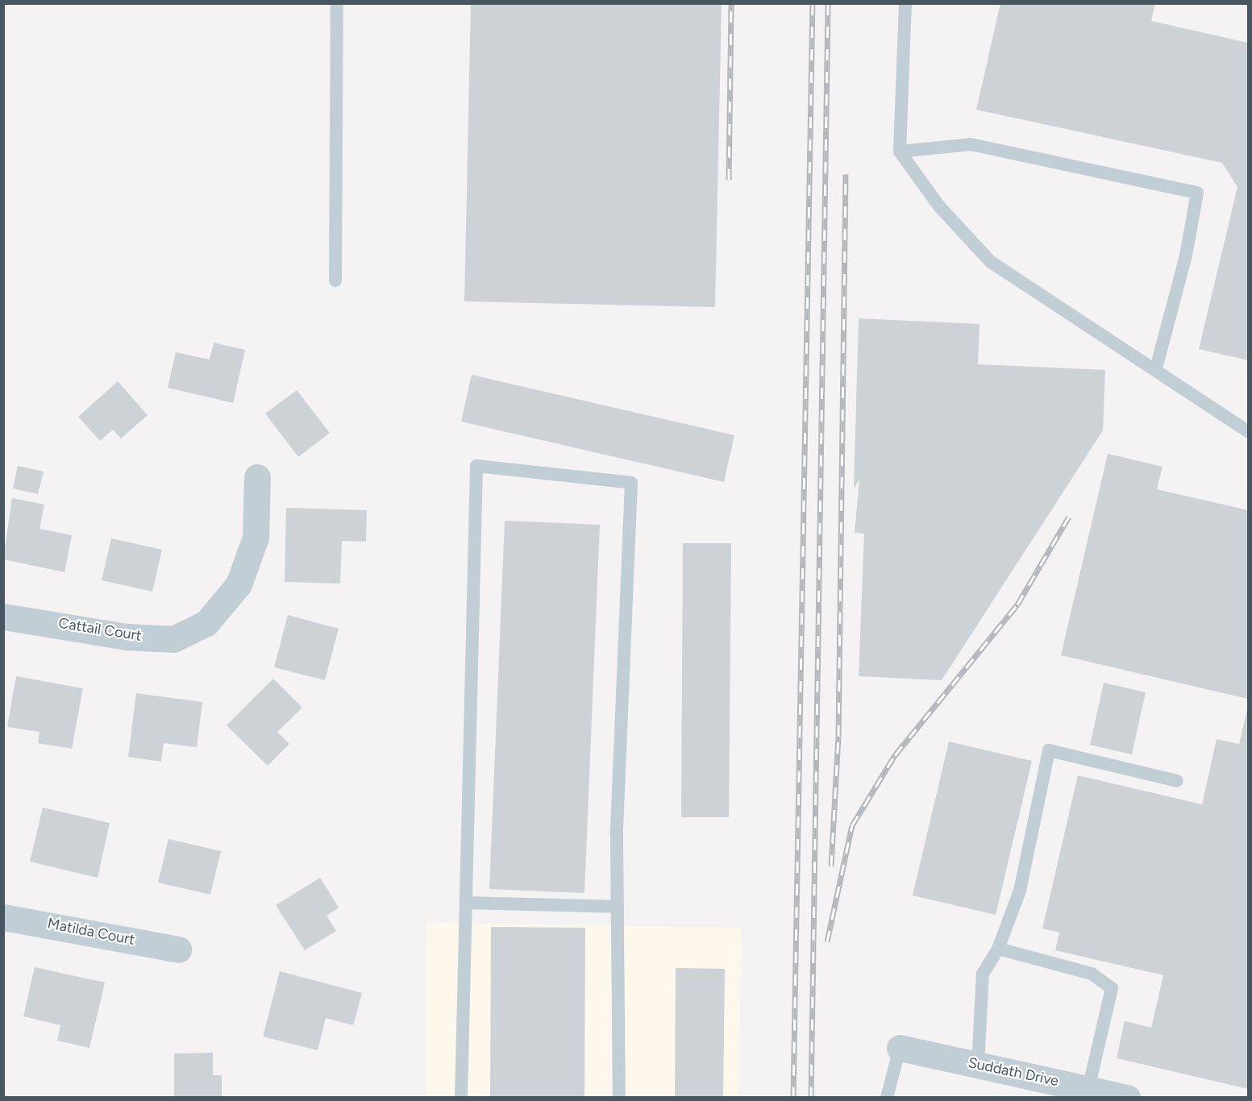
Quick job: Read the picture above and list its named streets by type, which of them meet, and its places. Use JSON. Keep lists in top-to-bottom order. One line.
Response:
{"streets":{"street":["Cattail Court","Matilda Court","Suddath Drive"]}}
